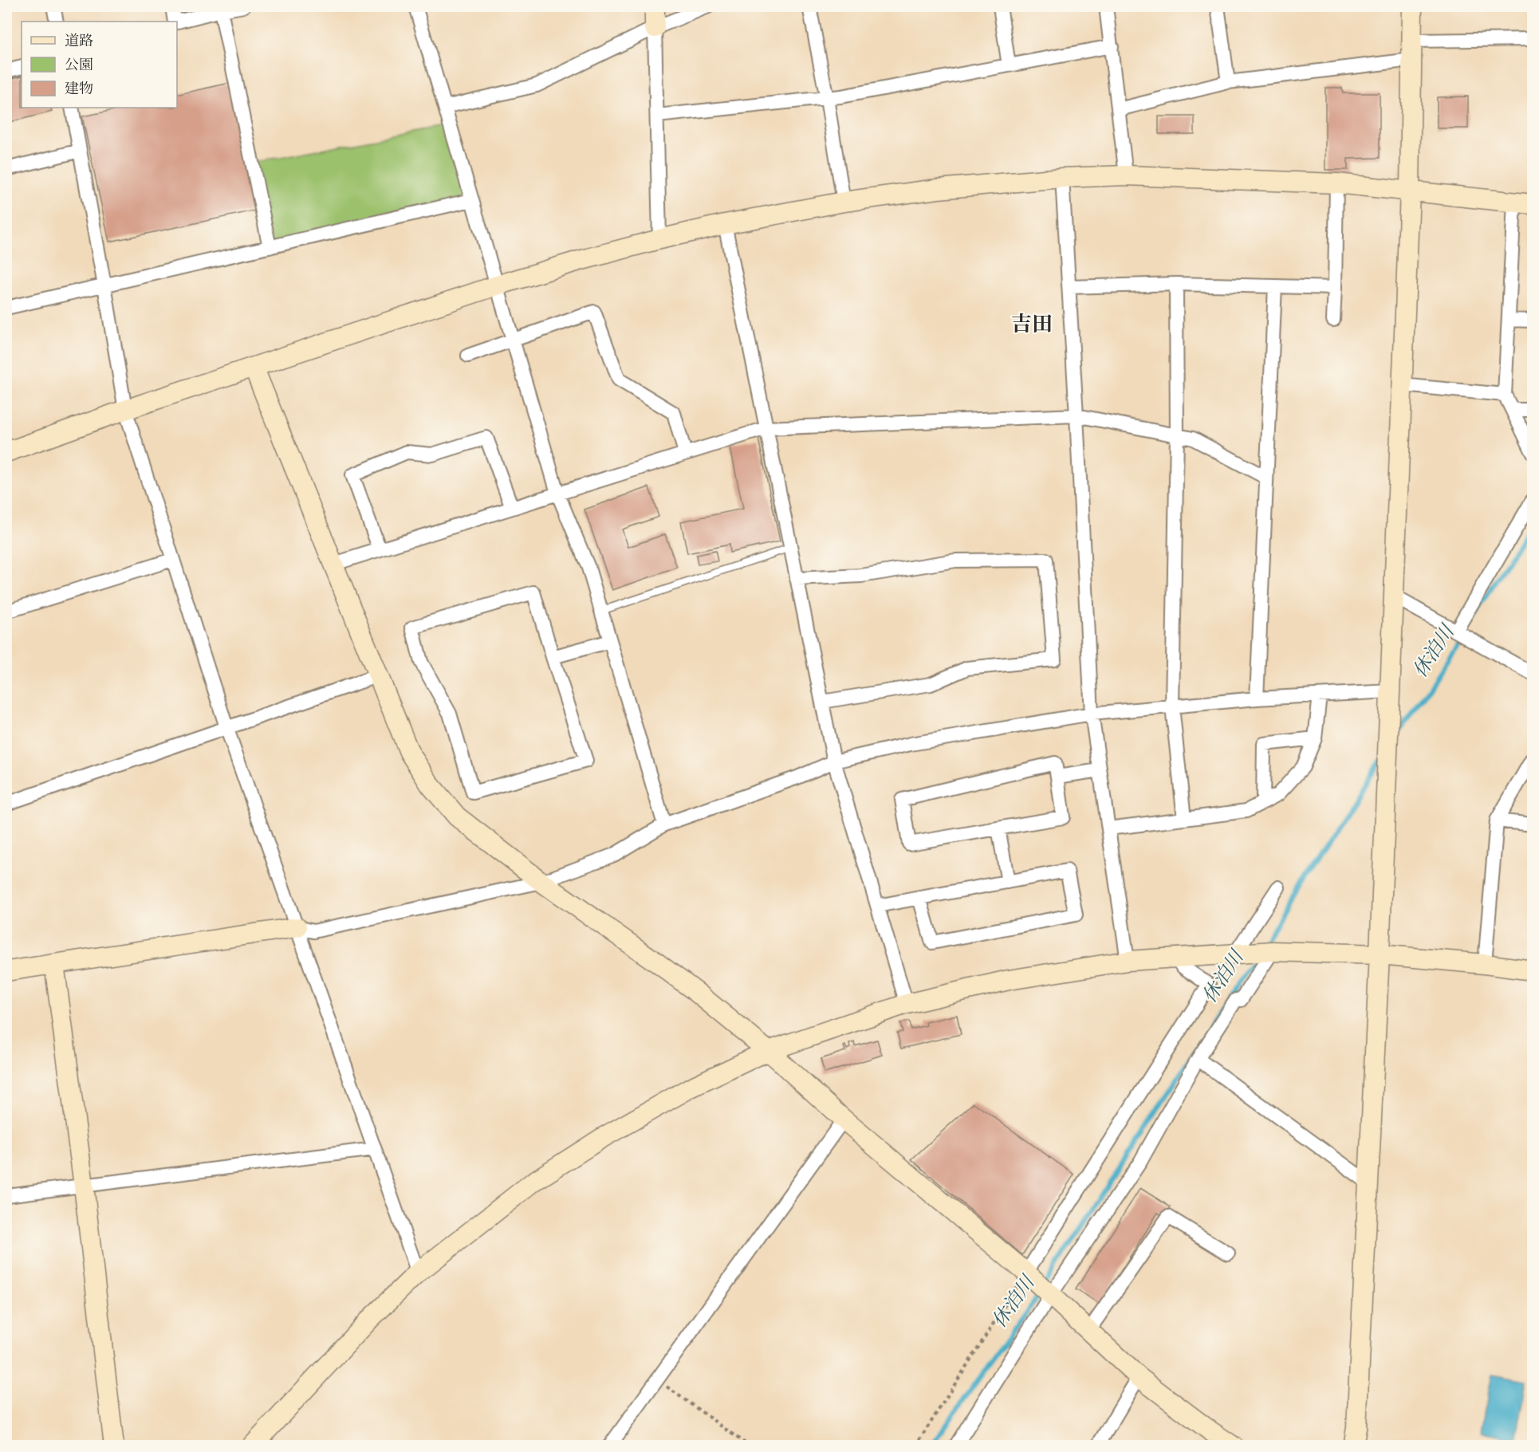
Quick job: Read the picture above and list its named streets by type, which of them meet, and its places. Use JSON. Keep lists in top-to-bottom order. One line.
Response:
{"districts":["吉田"],"water":["休泊川"],"legend":["道路","公園","建物"]}
